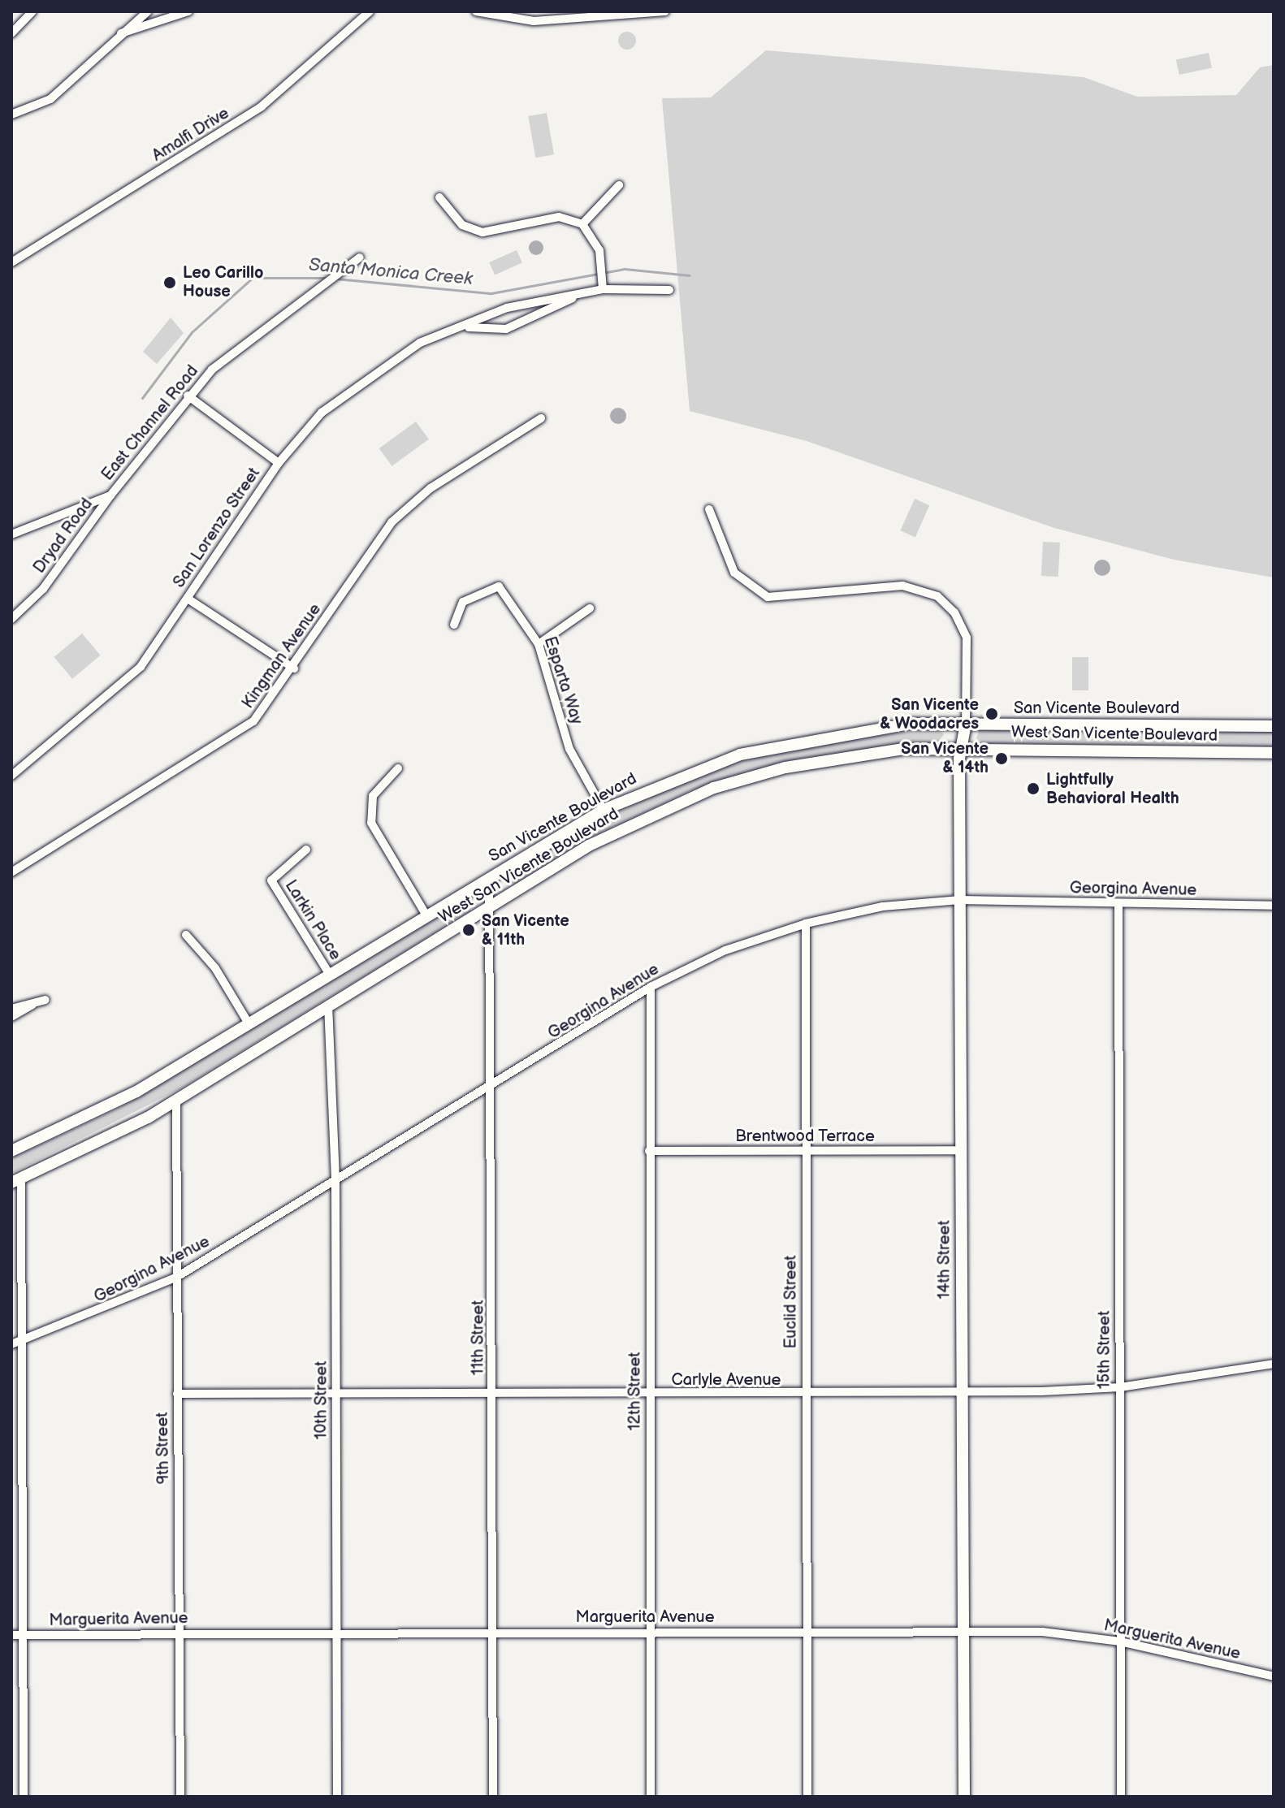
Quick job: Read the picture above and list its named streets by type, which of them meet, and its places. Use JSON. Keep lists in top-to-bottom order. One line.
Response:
{"streets":{"main road":["San Vicente Boulevard","West San Vicente Boulevard","14th Street"],"street":["Amalfi Drive","East Channel Road","San Lorenzo Street","Dryad Road","Kingman Avenue","Esparta Way","Georgina Avenue","Larkin Place","Brentwood Terrace","Euclid Street","11th Street","15th Street","Carlyle Avenue","12th Street","10th Street","9th Street","Marguerita Avenue"]},"crossings":[["East Channel Road","Dryad Road"],["Esparta Way","San Vicente Boulevard"],["San Vicente Boulevard","Larkin Place"],["San Vicente Boulevard","14th Street"],["San Vicente Boulevard","11th Street"],["West San Vicente Boulevard","14th Street"],["West San Vicente Boulevard","11th Street"],["West San Vicente Boulevard","10th Street"],["West San Vicente Boulevard","9th Street"],["Georgina Avenue","14th Street"],["Georgina Avenue","Euclid Street"],["Georgina Avenue","11th Street"],["Georgina Avenue","15th Street"],["Georgina Avenue","12th Street"],["Georgina Avenue","10th Street"],["Georgina Avenue","9th Street"],["Brentwood Terrace","14th Street"],["Brentwood Terrace","Euclid Street"],["Brentwood Terrace","12th Street"],["14th Street","Carlyle Avenue"],["14th Street","Marguerita Avenue"],["Euclid Street","Carlyle Avenue"],["Euclid Street","Marguerita Avenue"],["11th Street","Carlyle Avenue"],["11th Street","Marguerita Avenue"],["15th Street","Carlyle Avenue"],["15th Street","Marguerita Avenue"],["Carlyle Avenue","12th Street"],["Carlyle Avenue","10th Street"],["Carlyle Avenue","9th Street"],["12th Street","Marguerita Avenue"],["10th Street","Marguerita Avenue"],["9th Street","Marguerita Avenue"]],"water":["Santa Monica Creek"],"places":["Leo Carillo House","San Vicente & Woodacres","San Vicente & 14th","Lightfully Behavioral Health","San Vicente & 11th"]}
